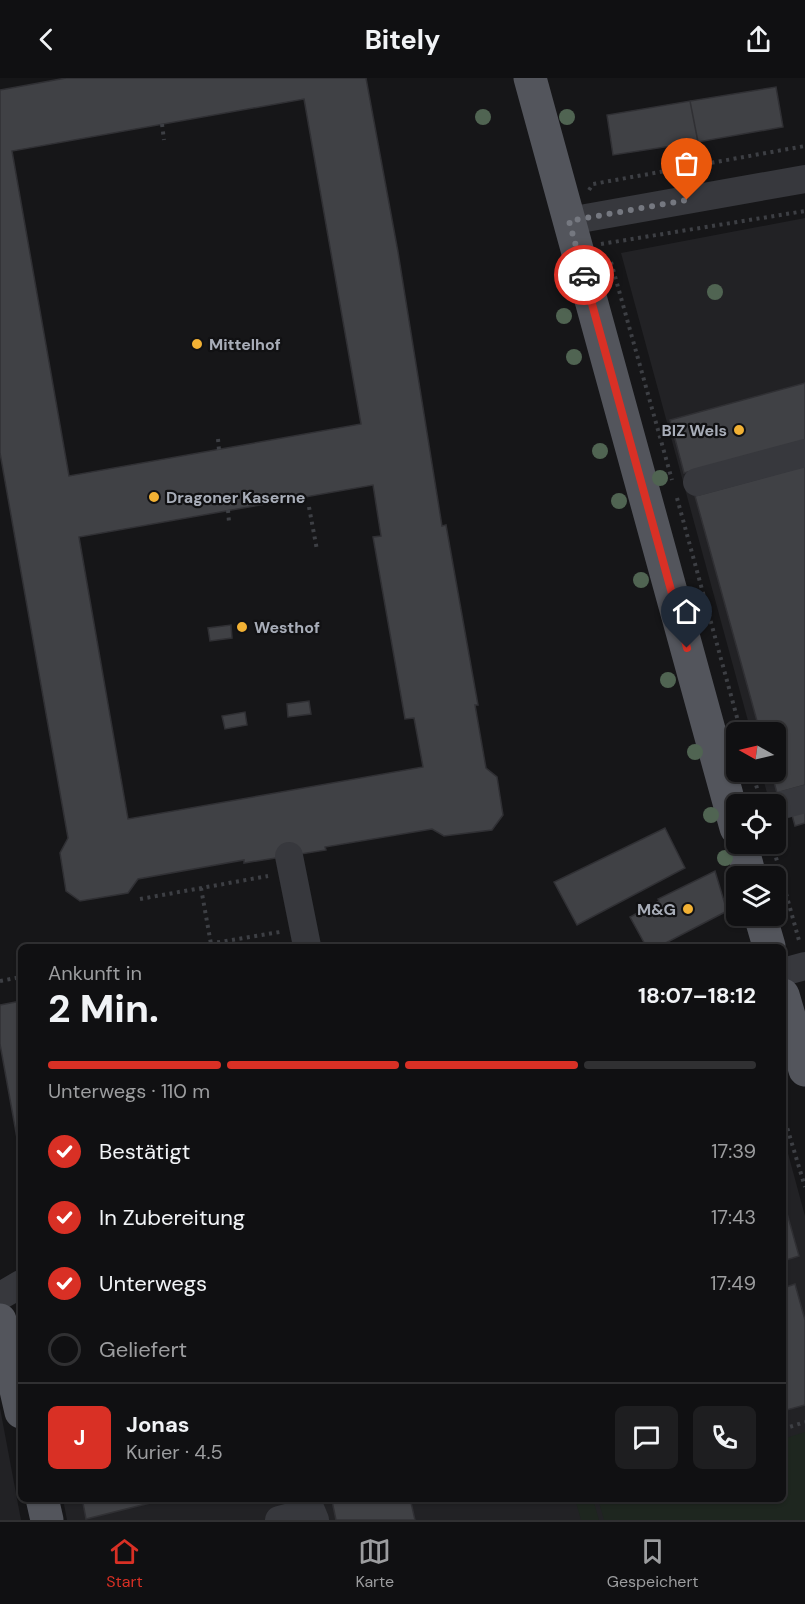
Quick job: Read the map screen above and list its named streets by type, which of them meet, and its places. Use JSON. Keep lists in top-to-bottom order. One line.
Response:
{"places":["Mittelhof","BIZ Wels","Dragoner Kaserne","Westhof","M&G"],"north":"left","page":{"header":"Bitely","heading":["2 Min.","Ankunft in","18:07–18:12"],"panel":["Jonas","Kurier · 4.5"],"bar":"Unterwegs · 110 m","list":[["Bestätigt","17:39"],["In Zubereitung","17:43"],["Unterwegs","17:49"],"Geliefert"],"round":"J","tabs":["Start","Karte","Gespeichert"]}}
